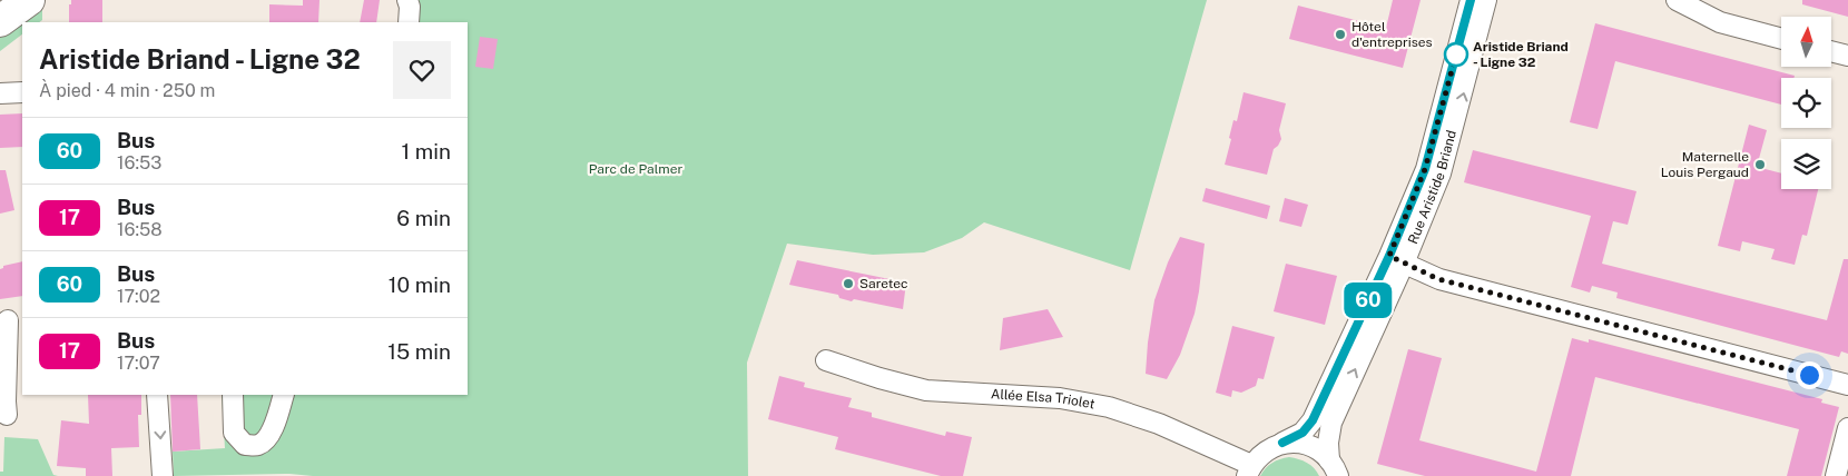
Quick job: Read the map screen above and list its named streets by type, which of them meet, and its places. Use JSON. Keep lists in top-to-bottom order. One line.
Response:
{"streets":{"street":["Rue Aristide Briand","Allée Elsa Triolet"]},"crossings":[["Rue Aristide Briand","Allée Elsa Triolet"]],"parks":["Parc de Palmer"],"places":["Hôtel d'entreprises","Aristide Briand - Ligne 32","Maternelle Louis Pergaud","Saretec"],"lines":["bus line 60"],"north":"top","page":{"on_map":"60","heading":["Aristide Briand - Ligne 32","À pied · 4 min · 250 m"],"list":[{"mark":"60","name":"Bus","note":"16:53","value":"1 min"},{"mark":"17","name":"Bus","note":"16:58","value":"6 min"},{"mark":"60","name":"Bus","note":"17:02","value":"10 min"},{"mark":"17","name":"Bus","note":"17:07","value":"15 min"}]}}
